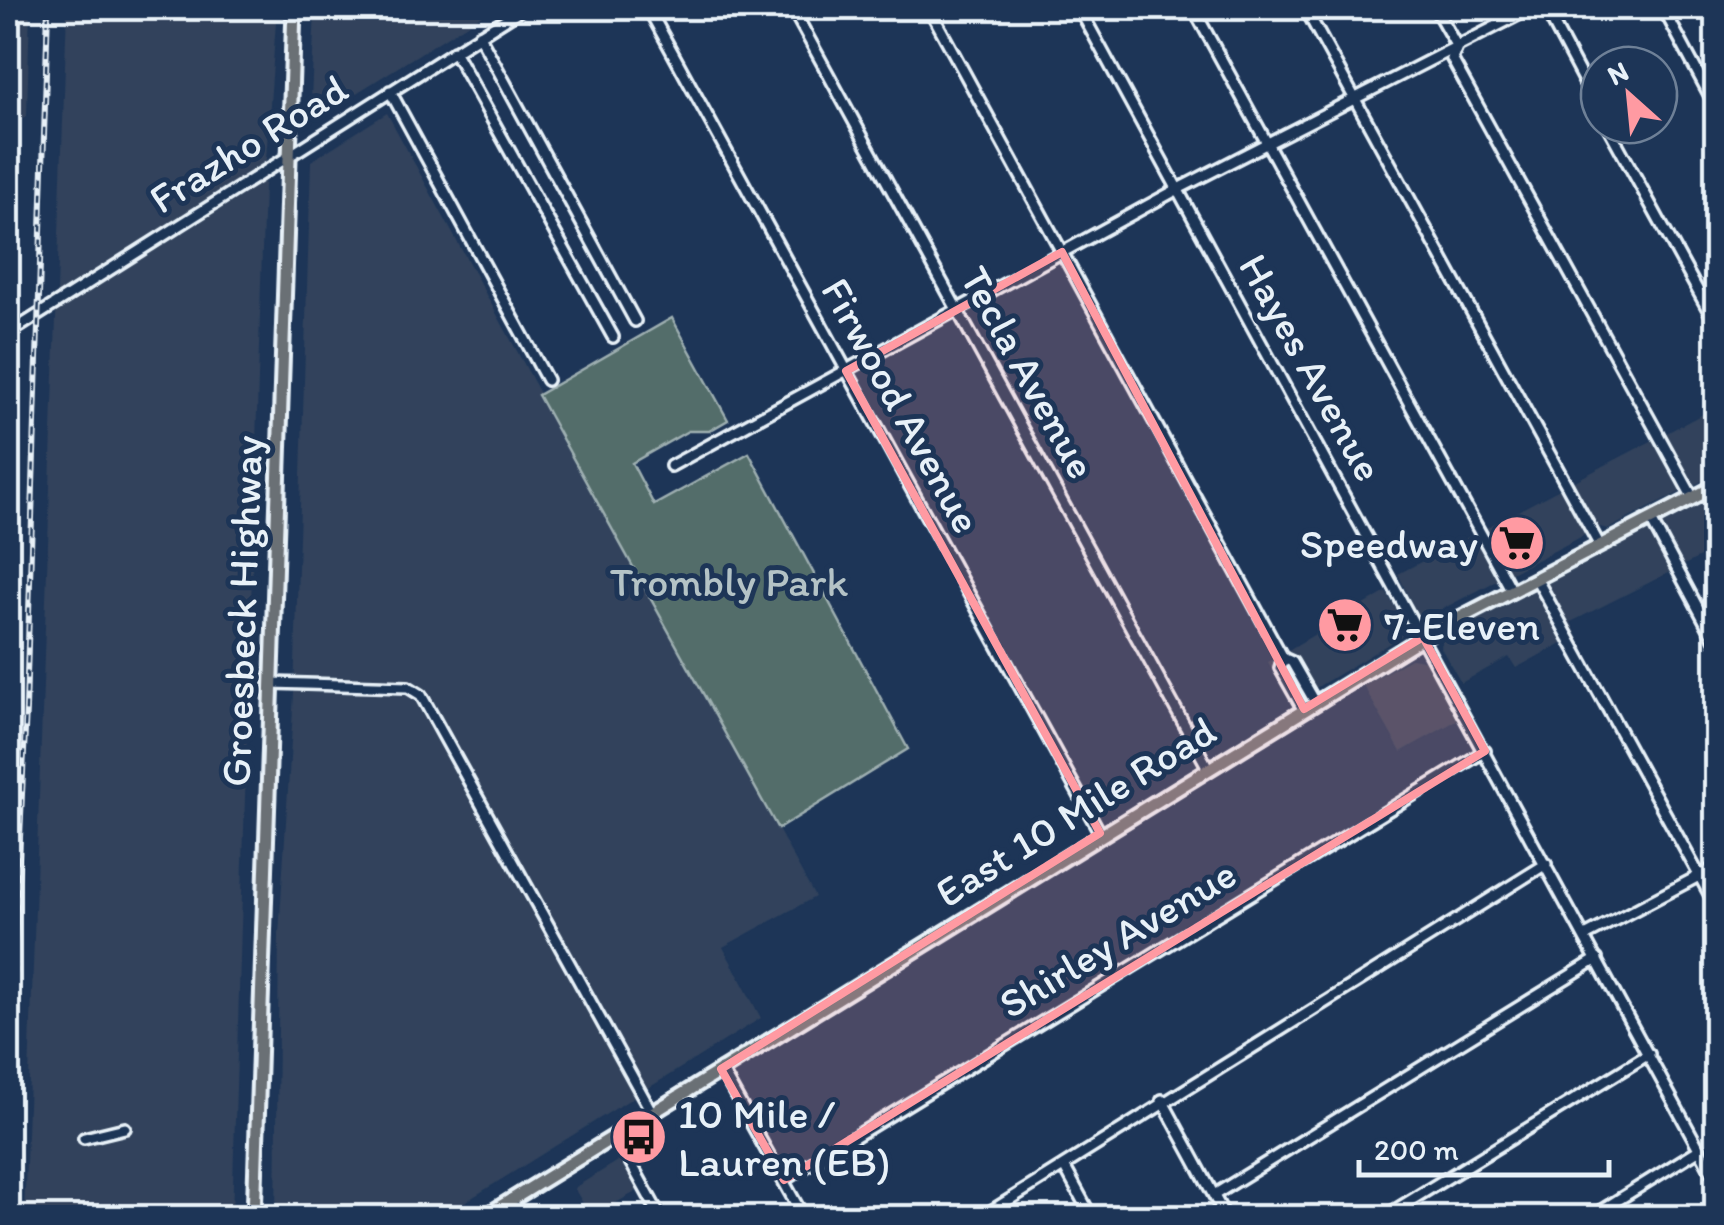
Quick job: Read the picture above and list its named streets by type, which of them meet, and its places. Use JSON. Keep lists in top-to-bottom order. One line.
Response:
{"streets":{"main road":["Groesbeck Highway","East 10 Mile Road"],"street":["Frazho Road","Hayes Avenue","Tecla Avenue","Firwood Avenue","Shirley Avenue"]},"crossings":[["Frazho Road","Groesbeck Highway"],["Hayes Avenue","East 10 Mile Road"],["Hayes Avenue","Shirley Avenue"],["Tecla Avenue","East 10 Mile Road"],["Firwood Avenue","East 10 Mile Road"]],"parks":["Trombly Park"],"places":{"supermarket":["Speedway","7-Eleven"],"bus stop":["10 Mile / Lauren (EB)"]},"scale_bar":"200 m","north":"top left"}
